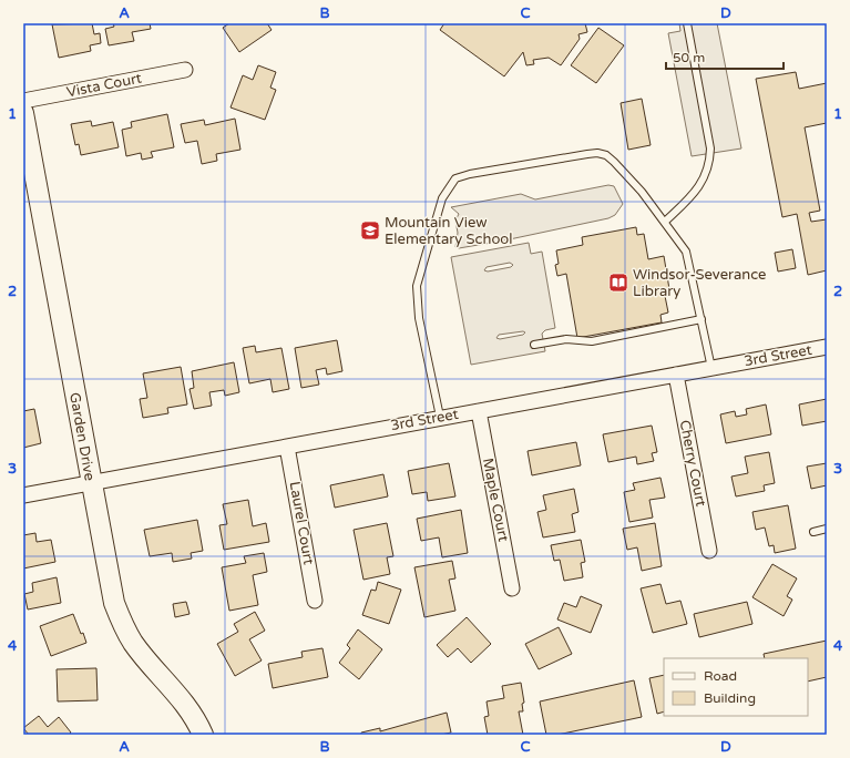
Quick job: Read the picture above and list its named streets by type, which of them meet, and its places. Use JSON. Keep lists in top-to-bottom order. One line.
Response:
{"streets":{"street":["Vista Court","3rd Street","Garden Drive","Cherry Court","Maple Court","Laurel Court"]},"crossings":[["3rd Street","Garden Drive"],["3rd Street","Cherry Court"],["3rd Street","Maple Court"],["3rd Street","Laurel Court"]],"places":{"school or university":["Mountain View Elementary School"],"library":["Windsor-Severance Library"]},"legend":["Road","Building"],"scale_bar":"50 m","grid":{"columns":["A","B","C","D"],"rows":["1","2","3","4"]}}
